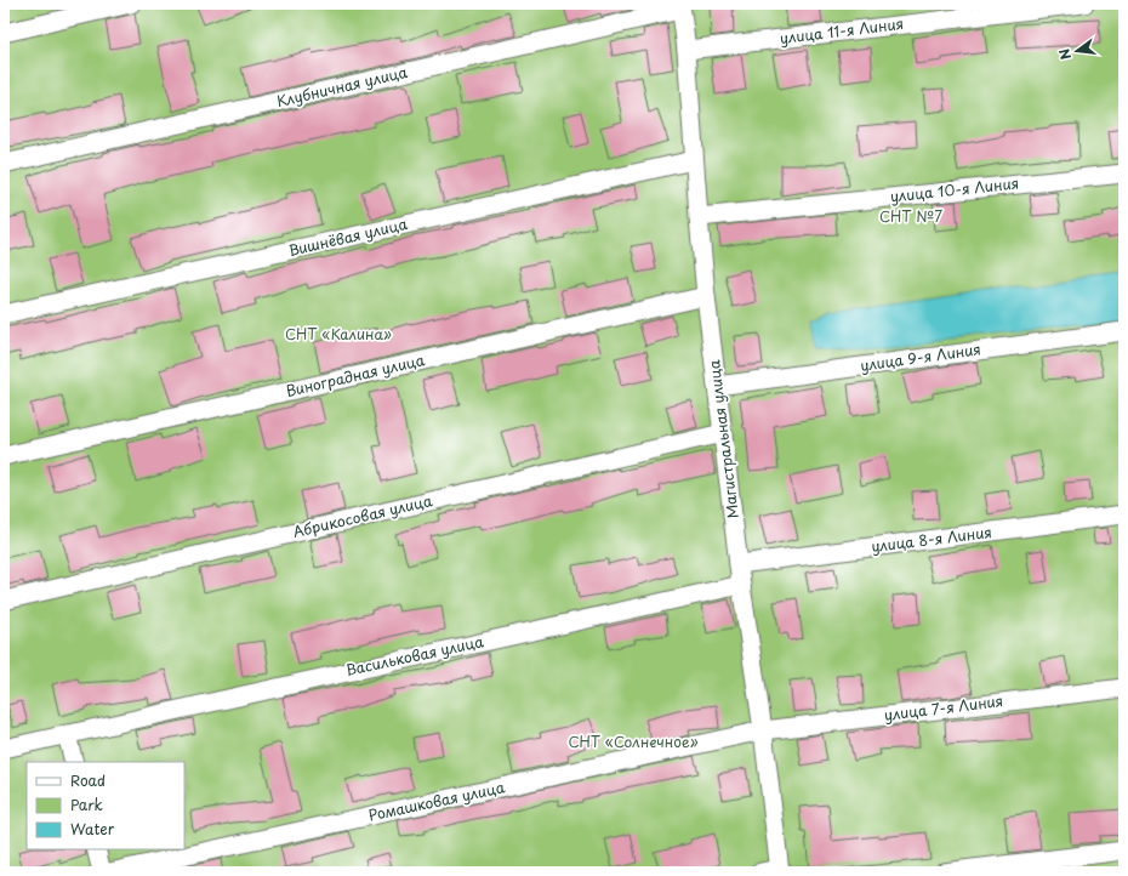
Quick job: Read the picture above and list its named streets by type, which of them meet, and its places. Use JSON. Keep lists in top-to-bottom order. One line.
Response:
{"streets":{"street":["улица 11-я Линия","Клубничная улица","улица 10-я Линия","Вишнёвая улица","улица 9-я Линия","Виноградная улица","Магистральная улица","Абрикосовая улица","улица 8-я Линия","Васильковая улица","улица 7-я Линия","Ромашковая улица"]},"crossings":[["улица 11-я Линия","Магистральная улица"],["Клубничная улица","Магистральная улица"],["улица 10-я Линия","Магистральная улица"],["Вишнёвая улица","Магистральная улица"],["улица 9-я Линия","Магистральная улица"],["Виноградная улица","Магистральная улица"],["Магистральная улица","Абрикосовая улица"],["Магистральная улица","улица 8-я Линия"],["Магистральная улица","Васильковая улица"],["Магистральная улица","улица 7-я Линия"],["Магистральная улица","Ромашковая улица"],["улица 7-я Линия","Ромашковая улица"]],"parks":["СНТ №7","СНТ «Калина»","СНТ «Солнечное»"],"legend":["Road","Park","Water"],"north":"left"}
